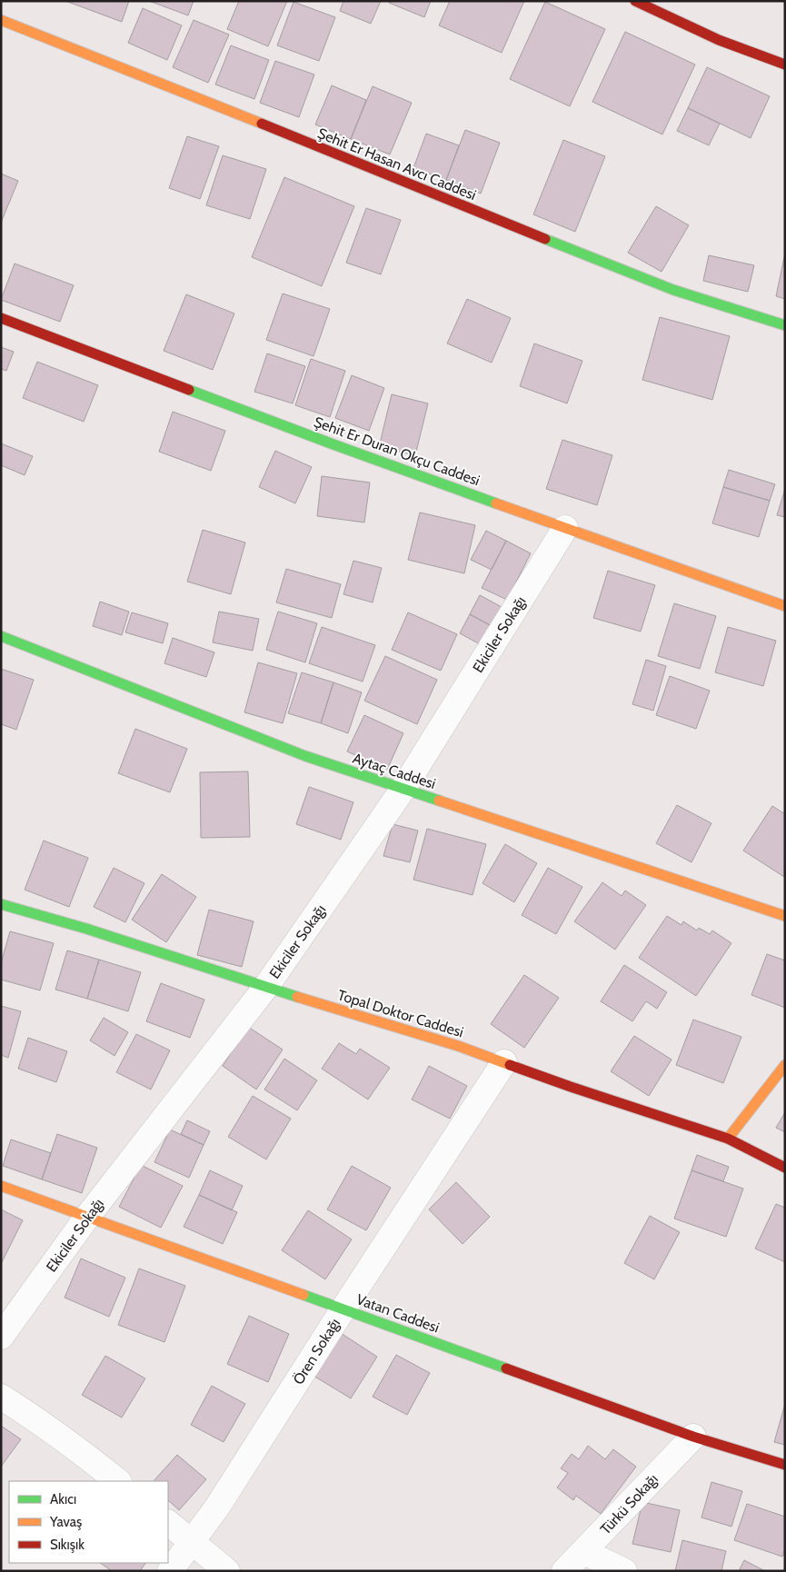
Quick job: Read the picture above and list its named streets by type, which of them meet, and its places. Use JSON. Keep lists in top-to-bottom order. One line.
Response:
{"streets":{"street":["Şehit Er Hasan Avcı Caddesi","Şehit Er Duran Okçu Caddesi","Ekiciler Sokağı","Aytaç Caddesi","Topal Doktor Caddesi","Vatan Caddesi","Ören Sokağı","Türkü Sokağı"]},"crossings":[["Şehit Er Duran Okçu Caddesi","Ekiciler Sokağı"],["Ekiciler Sokağı","Aytaç Caddesi"],["Ekiciler Sokağı","Topal Doktor Caddesi"],["Ekiciler Sokağı","Vatan Caddesi"],["Topal Doktor Caddesi","Ören Sokağı"],["Vatan Caddesi","Ören Sokağı"],["Vatan Caddesi","Türkü Sokağı"]],"legend":["Akıcı","Yavaş","Sıkışık"]}
